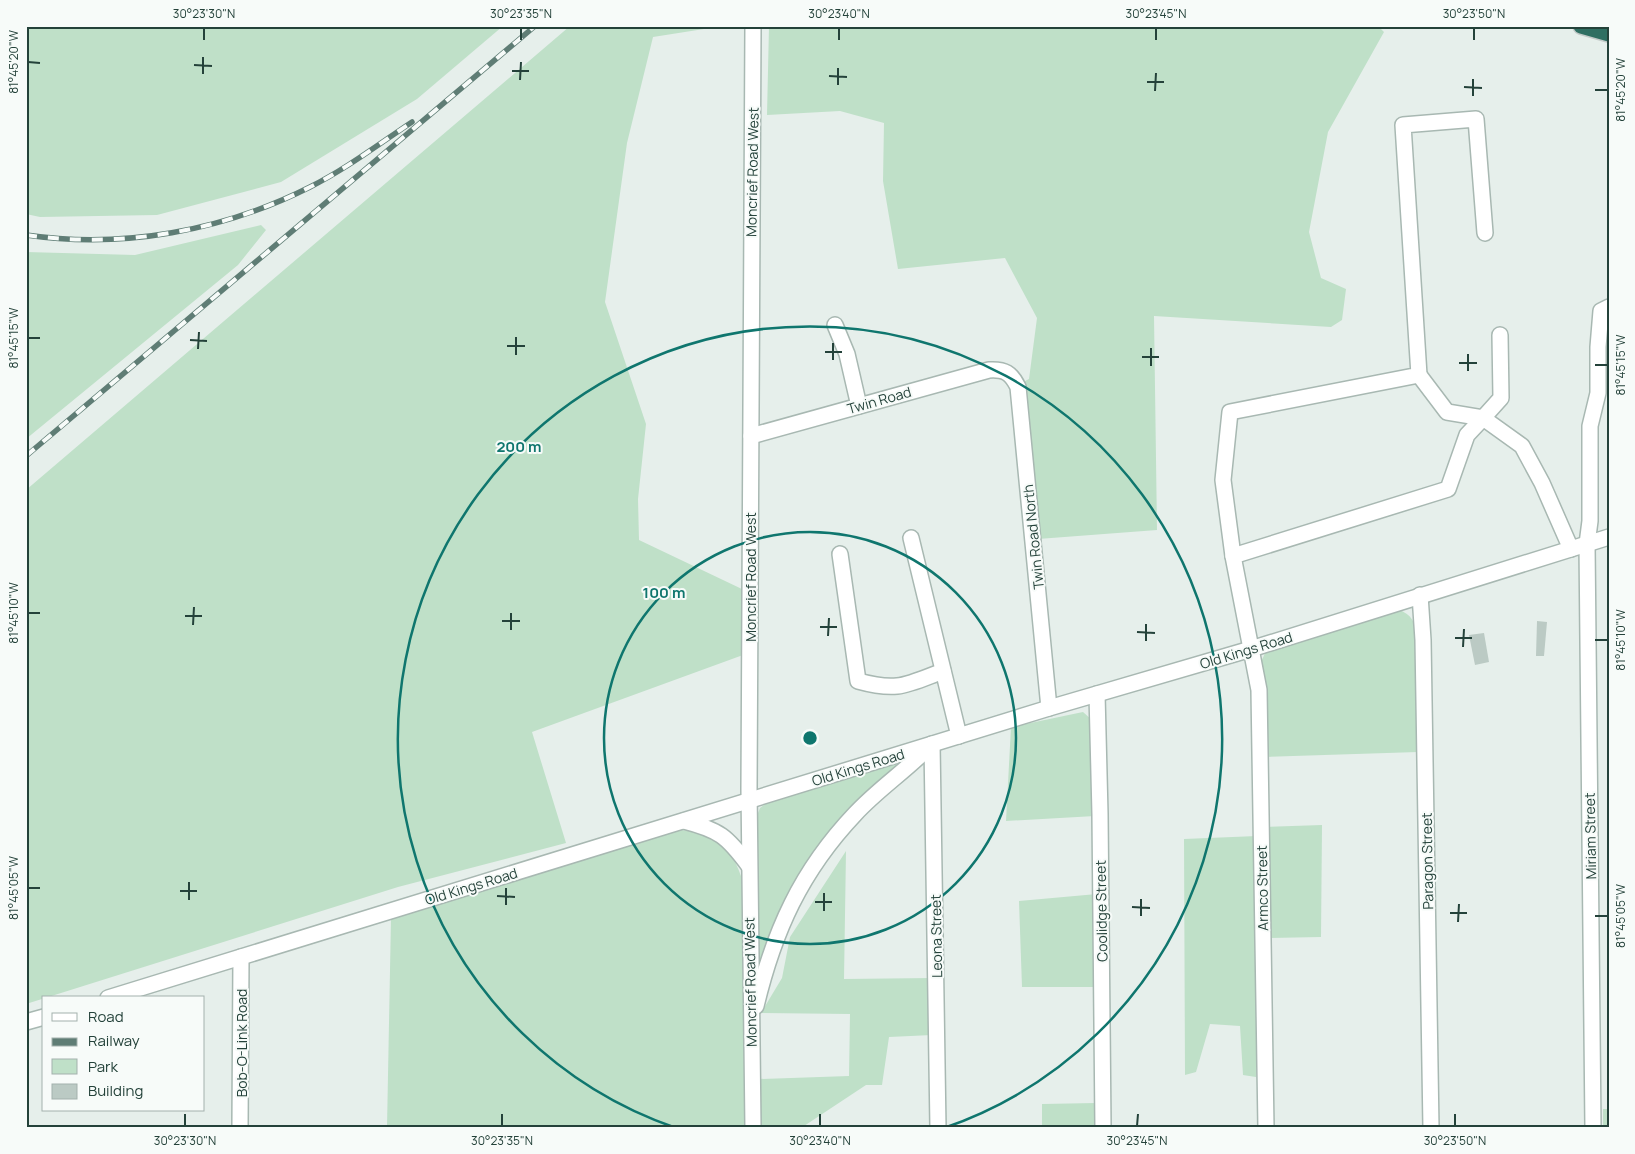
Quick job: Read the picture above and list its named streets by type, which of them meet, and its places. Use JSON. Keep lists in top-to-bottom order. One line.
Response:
{"streets":{"street":["Moncrief Road West","Twin Road","Twin Road North","Old Kings Road","Miriam Street","Paragon Street","Armco Street","Coolidge Street","Leona Street","Bob-O-Link Road"]},"crossings":[["Moncrief Road West","Twin Road"],["Moncrief Road West","Old Kings Road"],["Twin Road","Twin Road North"],["Twin Road North","Old Kings Road"],["Old Kings Road","Miriam Street"],["Old Kings Road","Paragon Street"],["Old Kings Road","Armco Street"],["Old Kings Road","Coolidge Street"],["Old Kings Road","Leona Street"],["Old Kings Road","Bob-O-Link Road"]],"legend":["Road","Railway","Park","Building"],"coordinates":["30°23'30\"N","30°23'35\"N","30°23'40\"N","30°23'45\"N","30°23'50\"N","81°45'20\"W","81°45'15\"W","81°45'10\"W","81°45'05\"W"],"rings":["200 m","100 m"]}
